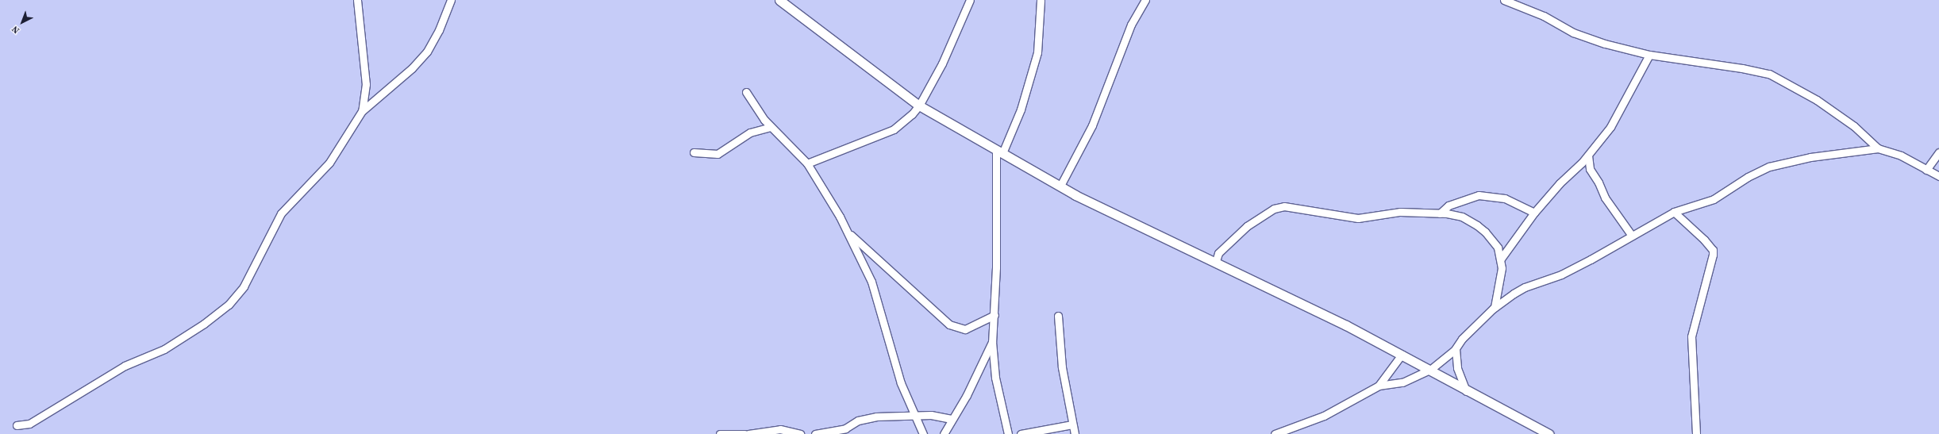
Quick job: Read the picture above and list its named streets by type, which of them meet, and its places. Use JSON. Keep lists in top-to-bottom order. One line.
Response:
{"north":"bottom left"}
